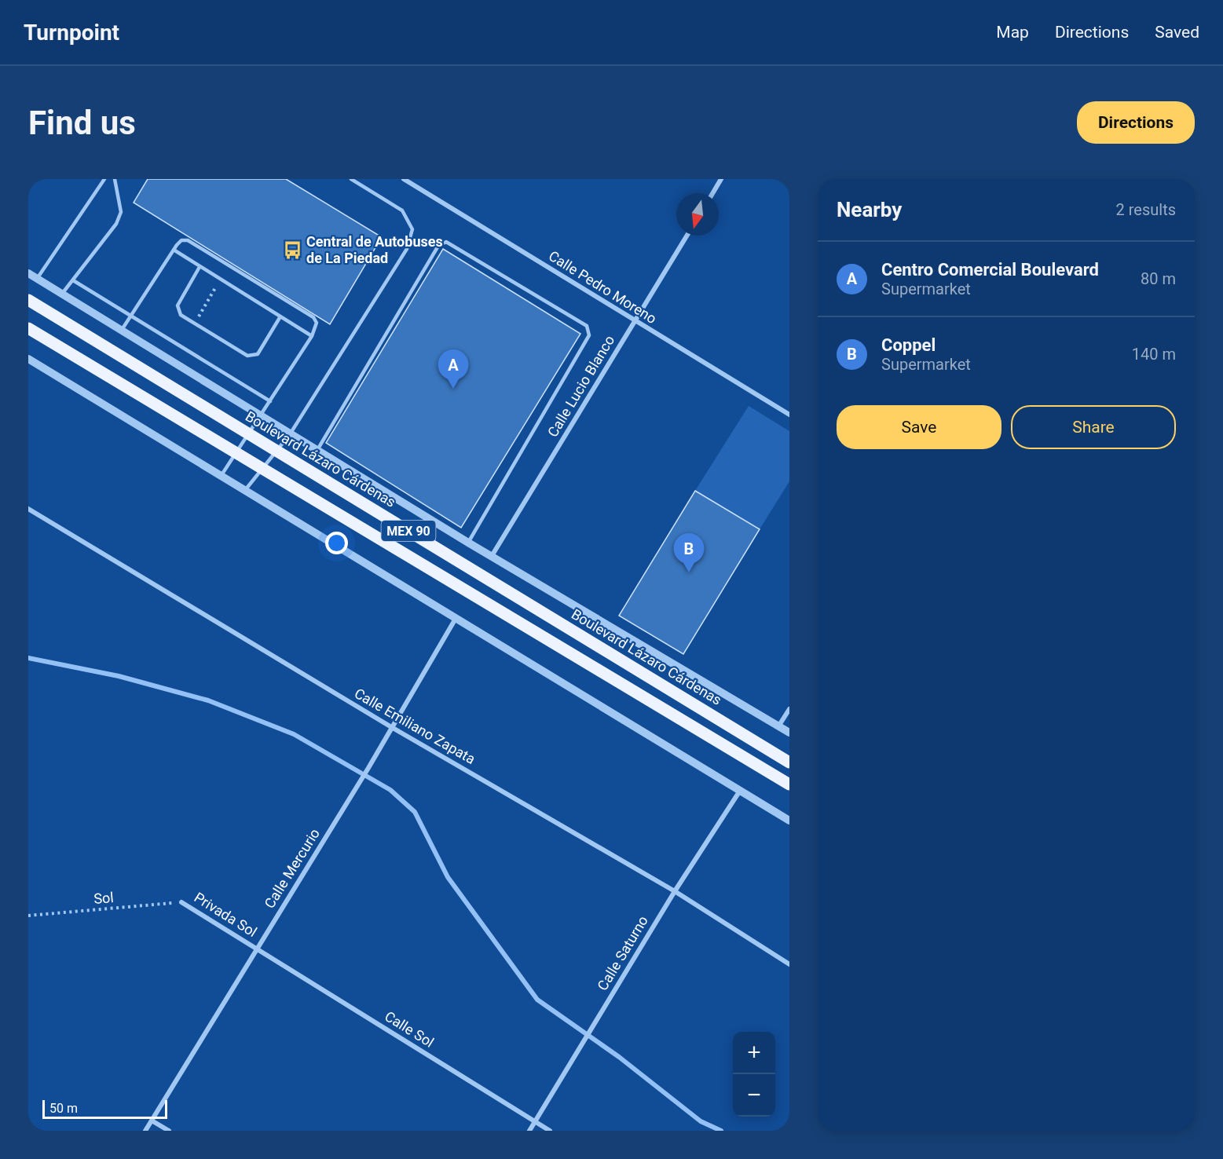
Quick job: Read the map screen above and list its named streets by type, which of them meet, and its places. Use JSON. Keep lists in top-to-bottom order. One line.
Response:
{"streets":{"main road":["Boulevard Lázaro Cárdenas","MEX 90"],"street":["Calle Pedro Moreno","Calle Lucio Blanco","Calle Emiliano Zapata","Calle Mercurio","Privada Sol","Calle Saturno","Calle Sol"],"path":["Sol"]},"crossings":[["Calle Pedro Moreno","Calle Lucio Blanco"],["Calle Emiliano Zapata","Calle Mercurio"],["Calle Emiliano Zapata","Calle Saturno"],["Calle Mercurio","Privada Sol"],["Calle Mercurio","Calle Sol"],["Sol","Privada Sol"],["Privada Sol","Calle Sol"],["Calle Saturno","Calle Sol"]],"places":{"bus stop":["Central de Autobuses de La Piedad"]},"scale_bar":"50 m","north":"bottom","page":{"header":"Turnpoint","nav":["Map","Directions","Saved"],"buttons":["Directions",["Save","Share"]],"title":"Find us","heading":["Nearby","2 results"],"list":[{"mark":"A","name":"Centro Comercial Boulevard","note":"Supermarket","value":"80 m"},{"mark":"B","name":"Coppel","note":"Supermarket","value":"140 m"}],"pins":["A","B"],"map_buttons":["+","−"],"scale":"50 m"}}
